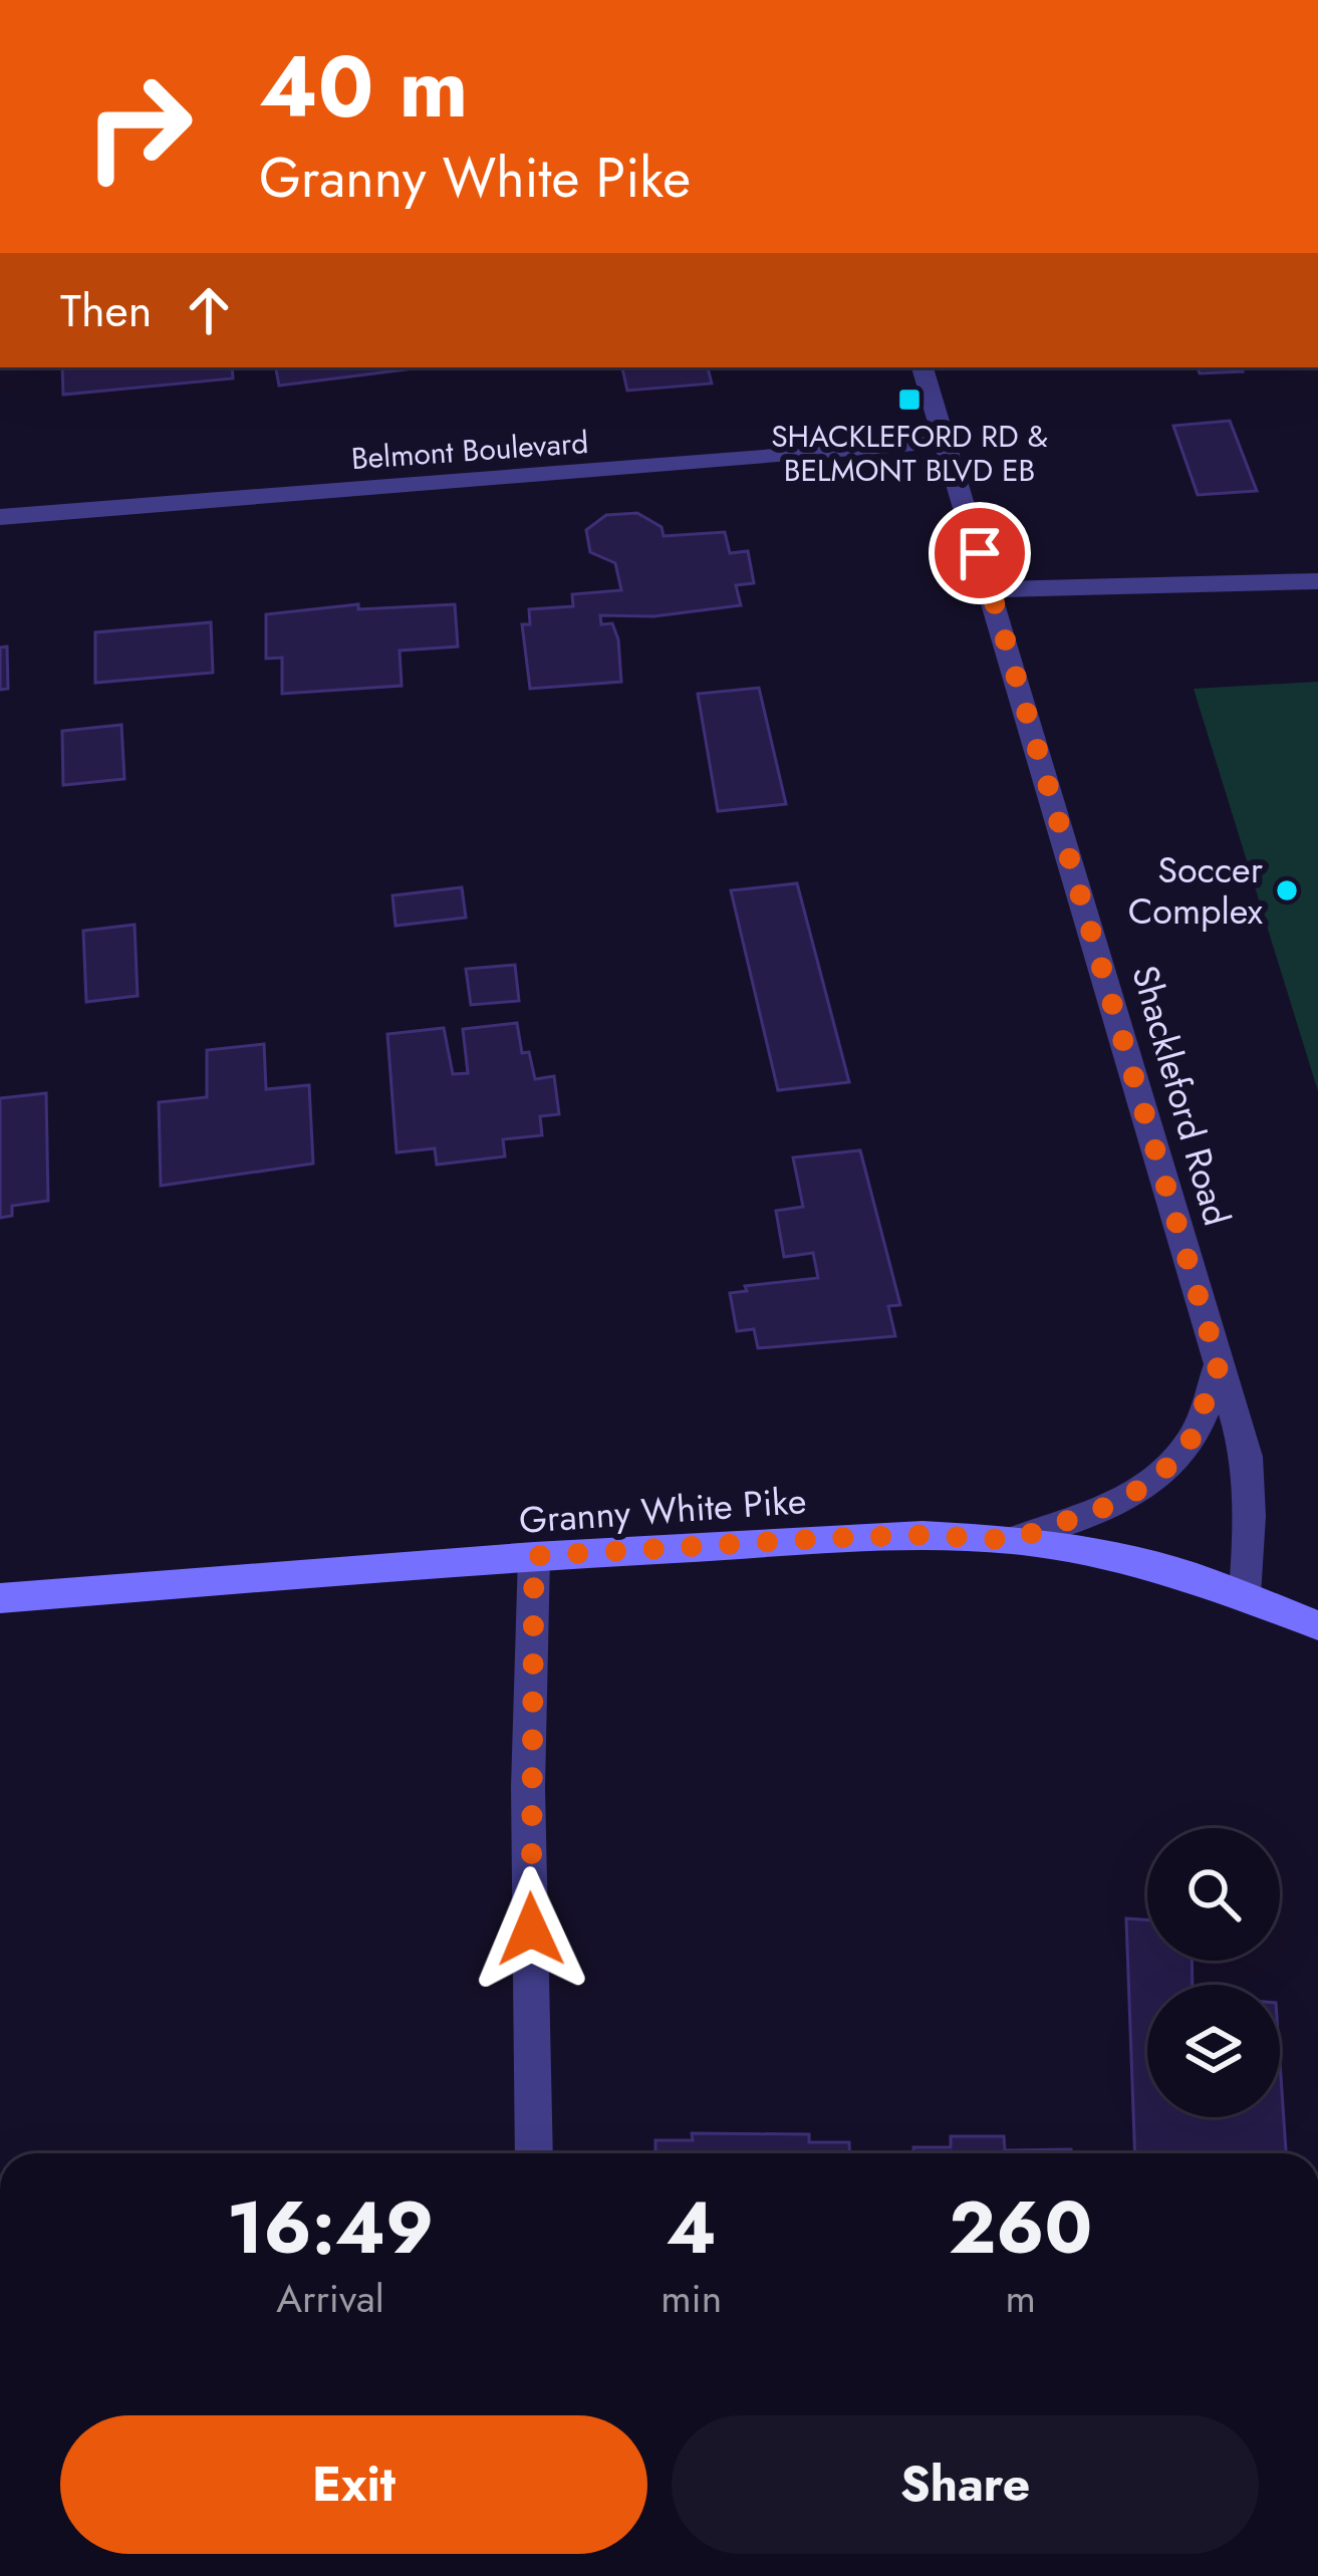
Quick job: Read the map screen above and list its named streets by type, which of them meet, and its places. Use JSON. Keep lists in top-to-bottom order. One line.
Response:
{"streets":{"main road":["Granny White Pike"],"street":["Belmont Boulevard","Shackleford Road"]},"crossings":[["Belmont Boulevard","Shackleford Road"],["Shackleford Road","Granny White Pike"]],"places":{"transit":["SHACKLEFORD RD & BELMONT BLVD EB"],"other":["Soccer Complex"]},"page":{"turn":["40 m","Granny White Pike"],"then":"Then","eta":["16:49","Arrival","4","min","260","m"],"buttons":["Exit","Share"]}}
